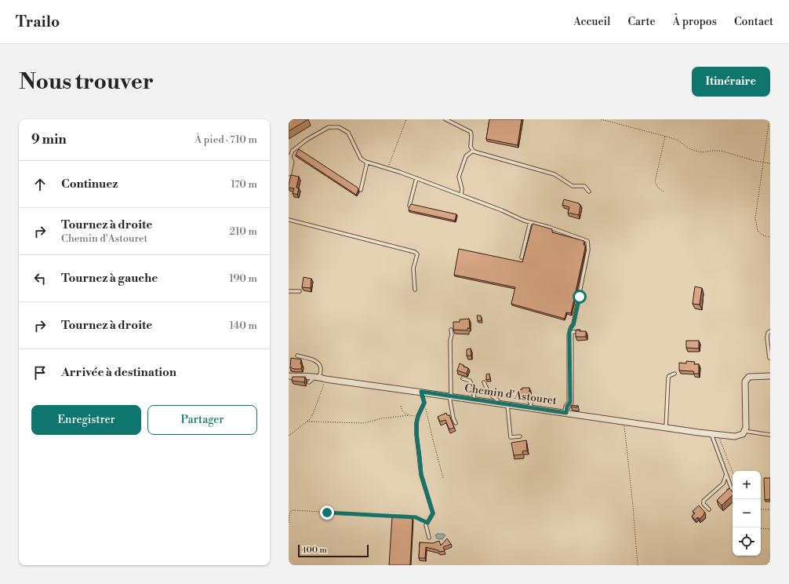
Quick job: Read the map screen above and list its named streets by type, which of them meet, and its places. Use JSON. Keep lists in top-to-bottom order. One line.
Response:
{"streets":{"street":["Chemin d'Astouret"]},"scale_bar":"100 m","page":{"header":"Trailo","nav":["Accueil","Carte","À propos","Contact"],"buttons":["Itinéraire",["Enregistrer","Partager"]],"title":"Nous trouver","heading":["9 min","À pied · 710 m"],"list":[["Continuez","170 m"],["Tournez à droite","Chemin d'Astouret","210 m"],["Tournez à gauche","190 m"],["Tournez à droite","140 m"],"Arrivée à destination"],"map_buttons":["+","−"],"scale":"100 m"}}
